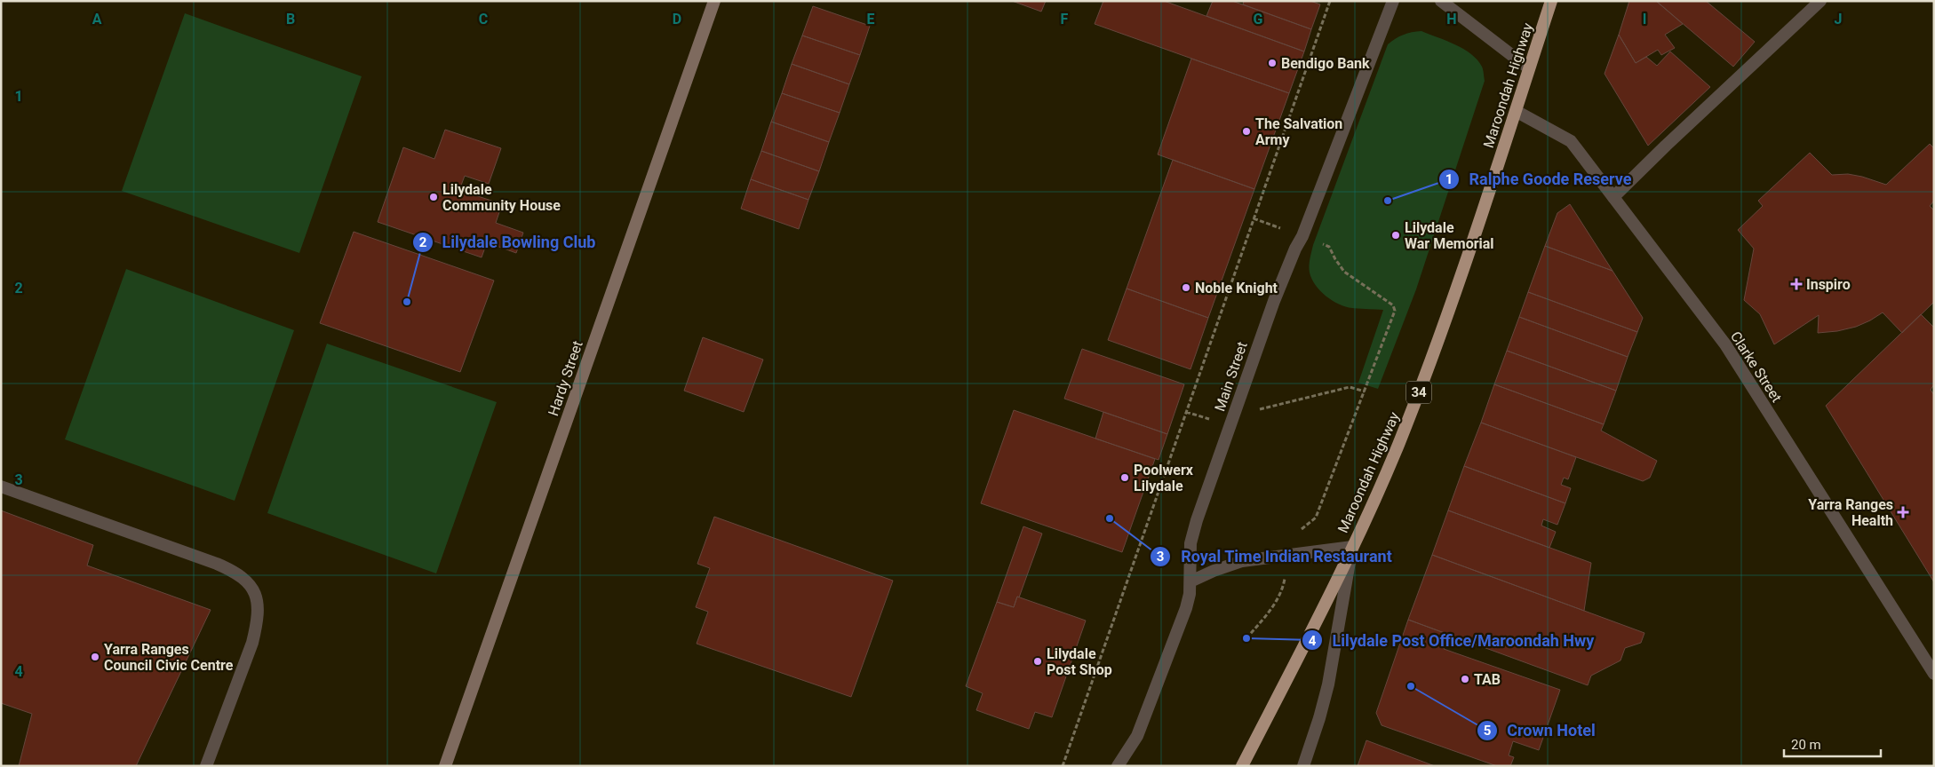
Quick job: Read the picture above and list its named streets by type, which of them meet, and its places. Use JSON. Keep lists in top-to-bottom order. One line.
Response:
{"streets":{"highway":["Maroondah Highway","34"],"main road":["Hardy Street"],"street":["Clarke Street","Main Street"]},"crossings":[["Maroondah Highway","Clarke Street"]],"places":{"other":["Bendigo Bank","The Salvation Army","Lilydale Community House","Ralphe Goode Reserve","Lilydale War Memorial","Noble Knight","Lilydale Bowling Club","Poolwerx Lilydale","Royal Time Indian Restaurant","Lilydale Post Office/Maroondah Hwy","Yarra Ranges Council Civic Centre","Lilydale Post Shop","TAB","Crown Hotel"],"health":["Inspiro","Yarra Ranges Health"]},"scale_bar":"20 m","grid":{"columns":["A","B","C","D","E","F","G","H","I","J"],"rows":["1","2","3","4"]}}
